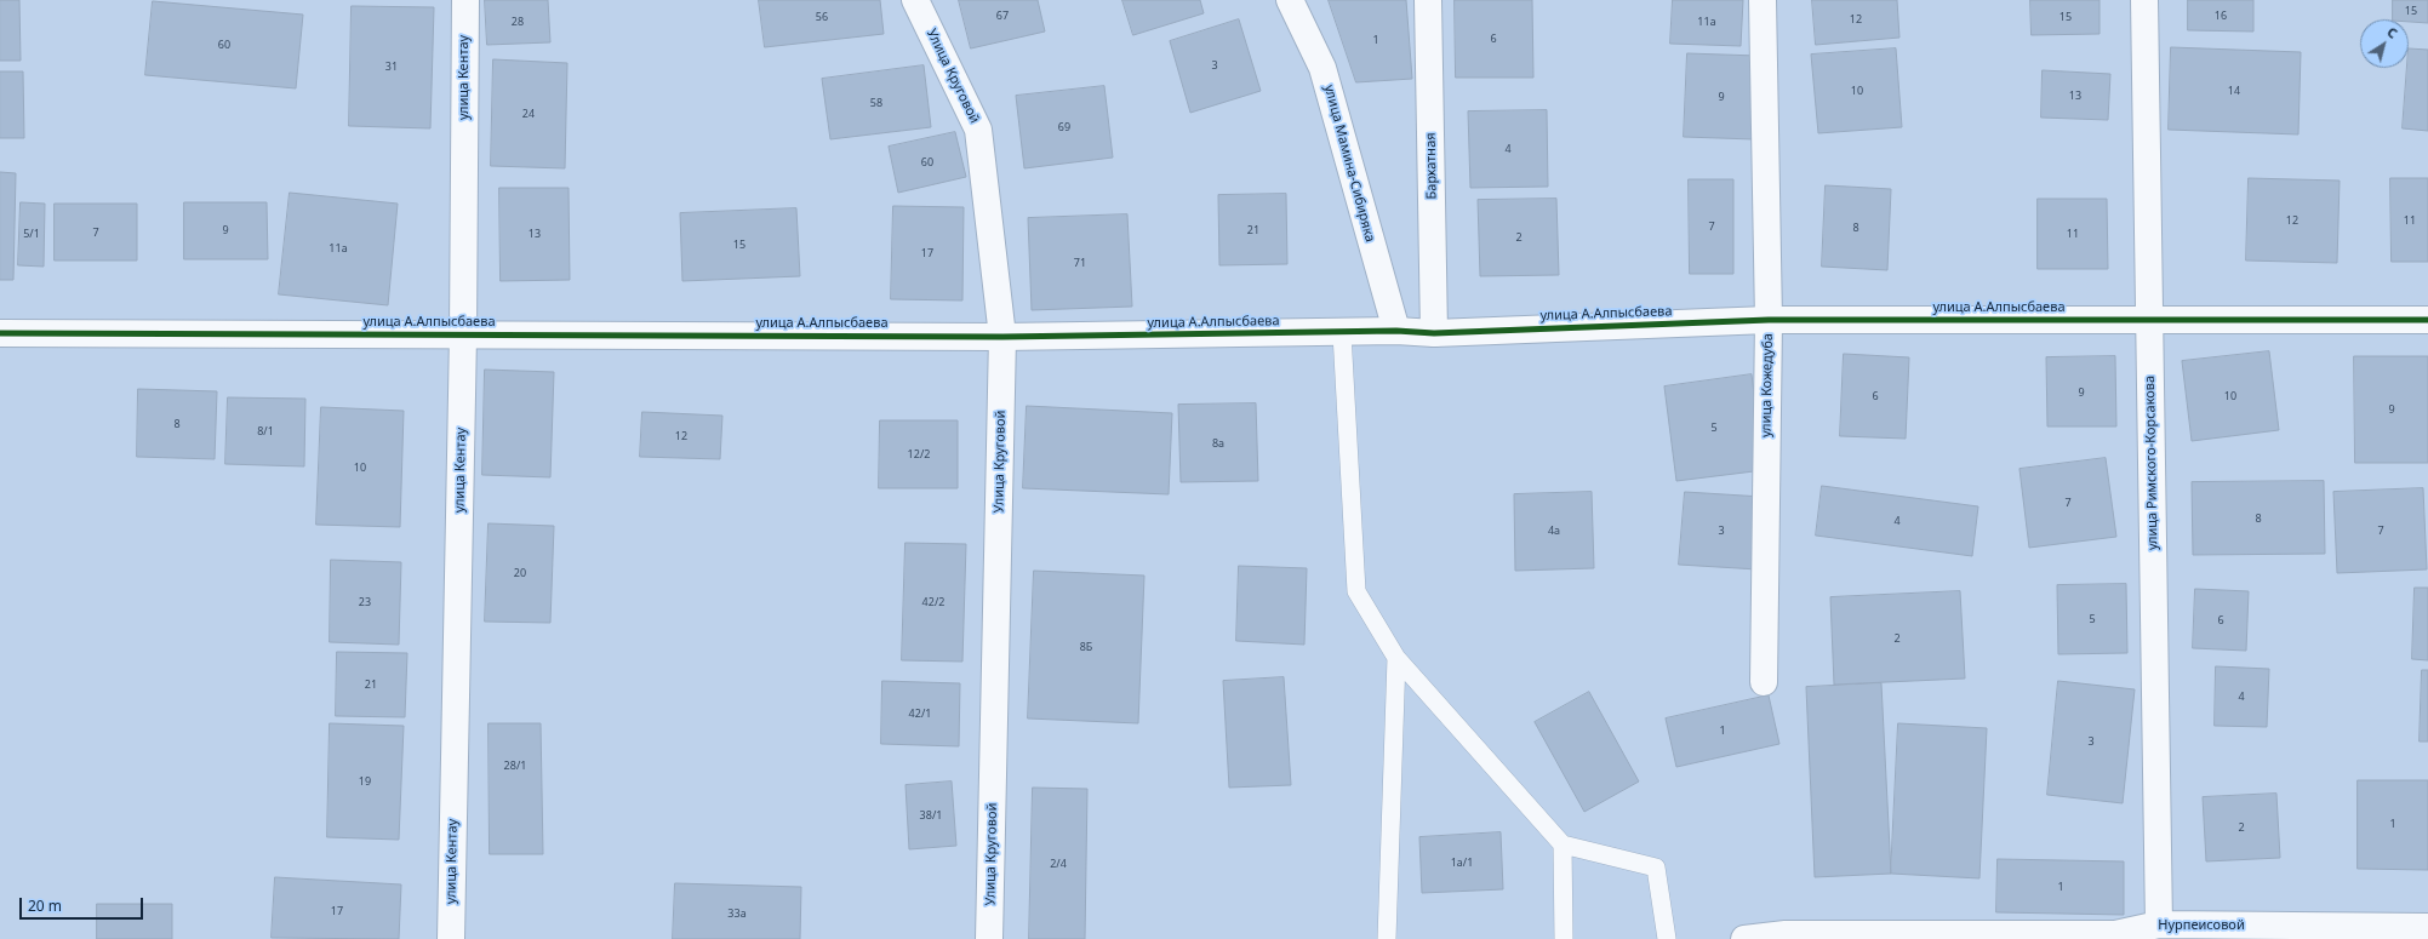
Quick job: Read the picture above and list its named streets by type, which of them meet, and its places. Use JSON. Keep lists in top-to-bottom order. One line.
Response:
{"streets":{"street":["Улица Круговой","улица Кентау","улица Мамина-Сибиряка","Бархатная","улица А.Алпысбаева","улица Кожедуба","улица Римского-Корсакова","Нурпеисовой"]},"crossings":[["Улица Круговой","улица А.Алпысбаева"],["улица Кентау","улица А.Алпысбаева"],["улица Мамина-Сибиряка","улица А.Алпысбаева"],["Бархатная","улица А.Алпысбаева"],["улица А.Алпысбаева","улица Кожедуба"],["улица А.Алпысбаева","улица Римского-Корсакова"],["улица Римского-Корсакова","Нурпеисовой"]],"house_numbers":["15","67","16","56","15","12","28","11а","6","1","60","3","31","10","14","13","9","58","24","69","4","60","12","11","7","8","9","21","7","5/1","13","11","2","15","11а","17","71","9","6","10","9","8","5","8/1","12","8а","12/2","10","7","8","4","4а","3","7","20","23","42/2","5","6","2","8Б","21","4","42/1","1","3","28/1","19","38/1","1","2","1а/1","2/4","1","17","33а"],"scale_bar":"20 m","north":"top right"}
